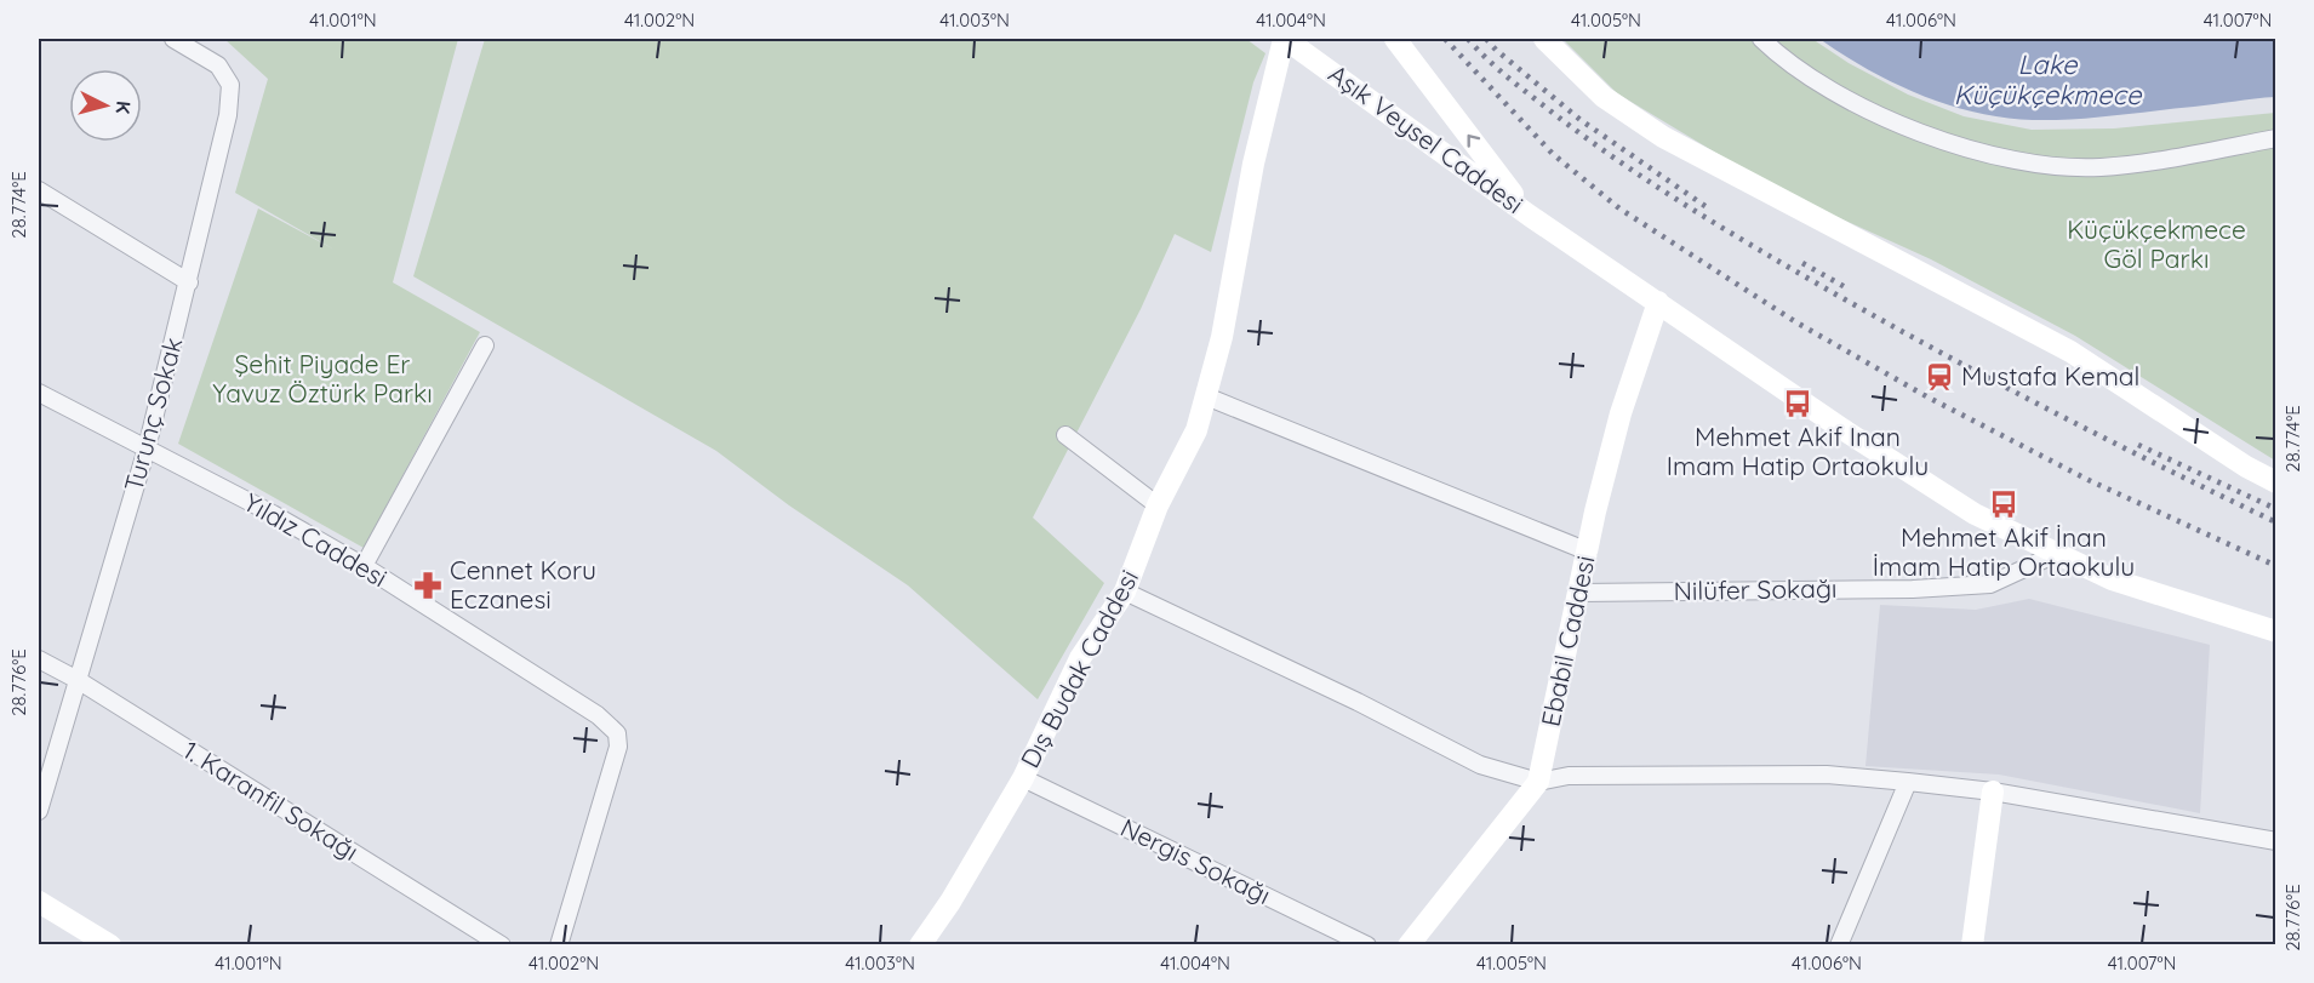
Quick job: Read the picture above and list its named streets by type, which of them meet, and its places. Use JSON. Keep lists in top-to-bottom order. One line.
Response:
{"streets":{"street":["Aşık Veysel Caddesi","Turunç Sokak","Yıldız Caddesi","Nilüfer Sokağı","Ebabil Caddesi","Dış Budak Caddesi","1. Karanfil Sokağı","Nergis Sokağı"]},"crossings":[["Aşık Veysel Caddesi","Nilüfer Sokağı"],["Aşık Veysel Caddesi","Ebabil Caddesi"],["Aşık Veysel Caddesi","Dış Budak Caddesi"],["Turunç Sokak","Yıldız Caddesi"],["Turunç Sokak","1. Karanfil Sokağı"],["Nilüfer Sokağı","Ebabil Caddesi"],["Dış Budak Caddesi","Nergis Sokağı"]],"water":["Lake Küçükçekmece"],"parks":["Küçükçekmece Göl Parkı","Şehit Piyade Er Yavuz Öztürk Parkı"],"places":{"station":["Mustafa Kemal"],"bus stop":["Mehmet Akif Inan Imam Hatip Ortaokulu","Mehmet Akif İnan İmam Hatip Ortaokulu"],"pharmacy":["Cennet Koru Eczanesi"]},"north":"right","coordinates":["41.001°N","41.002°N","41.003°N","41.004°N","41.005°N","41.006°N","41.007°N","28.774°E","28.776°E"]}
